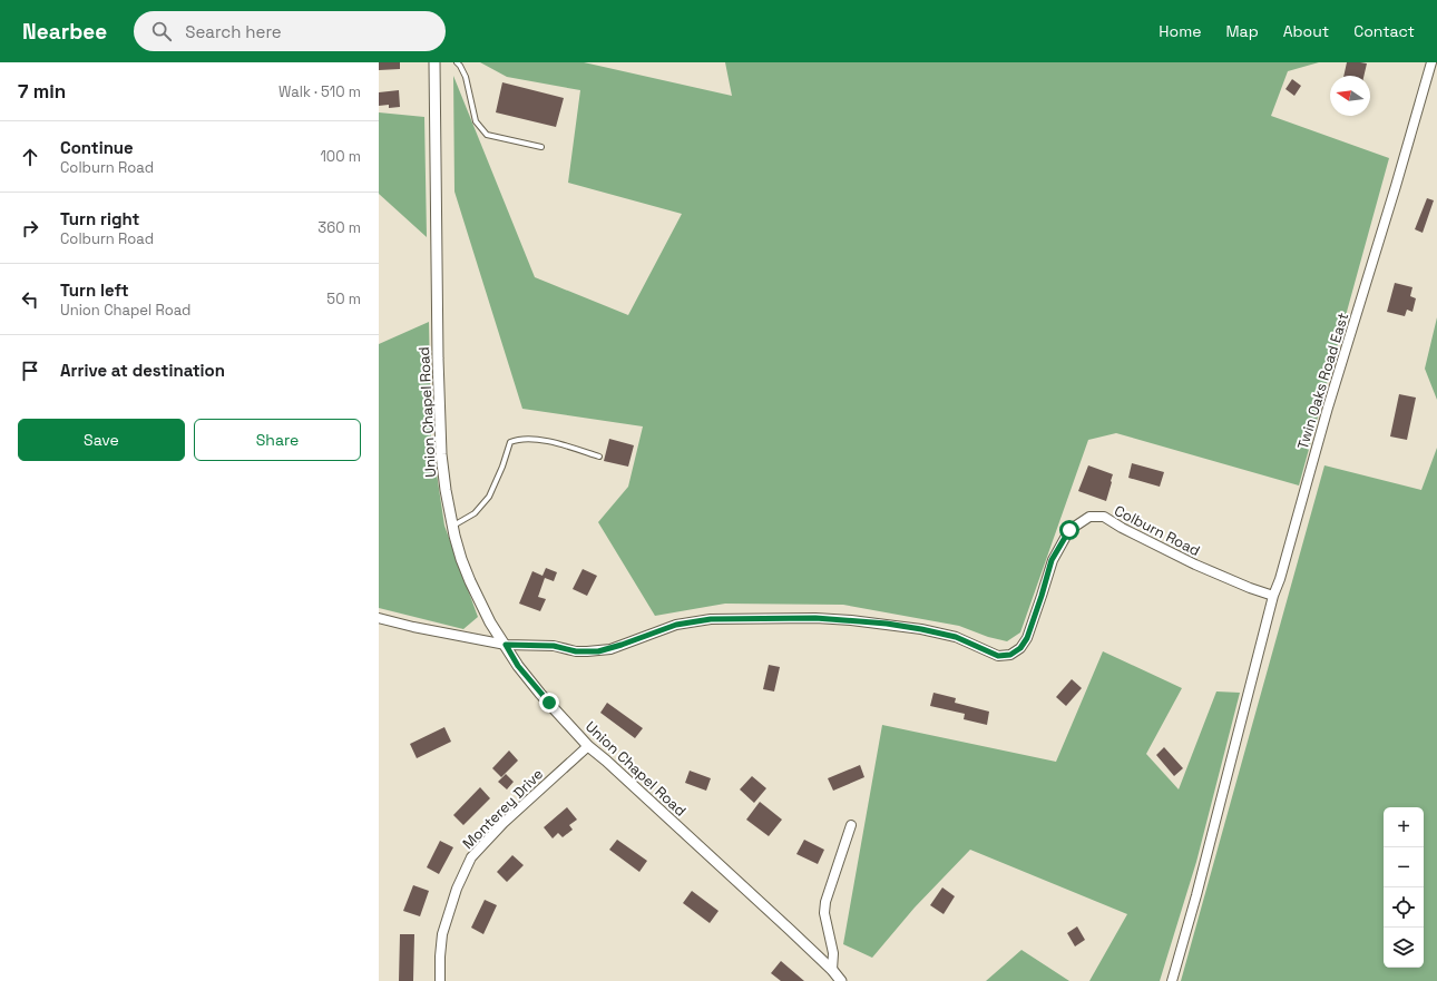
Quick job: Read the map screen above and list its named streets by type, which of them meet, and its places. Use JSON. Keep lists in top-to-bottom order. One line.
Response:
{"streets":{"street":["Twin Oaks Road East","Union Chapel Road","Colburn Road","Monterey Drive"]},"crossings":[["Twin Oaks Road East","Colburn Road"],["Union Chapel Road","Colburn Road"],["Union Chapel Road","Monterey Drive"]],"north":"left","page":{"header":"Nearbee","search":"Search here","nav":["Home","Map","About","Contact"],"heading":["7 min","Walk · 510 m"],"list":[["Continue","Colburn Road","100 m"],["Turn right","Colburn Road","360 m"],["Turn left","Union Chapel Road","50 m"],"Arrive at destination"],"buttons":["Save","Share"],"map_buttons":["+","−"]}}
